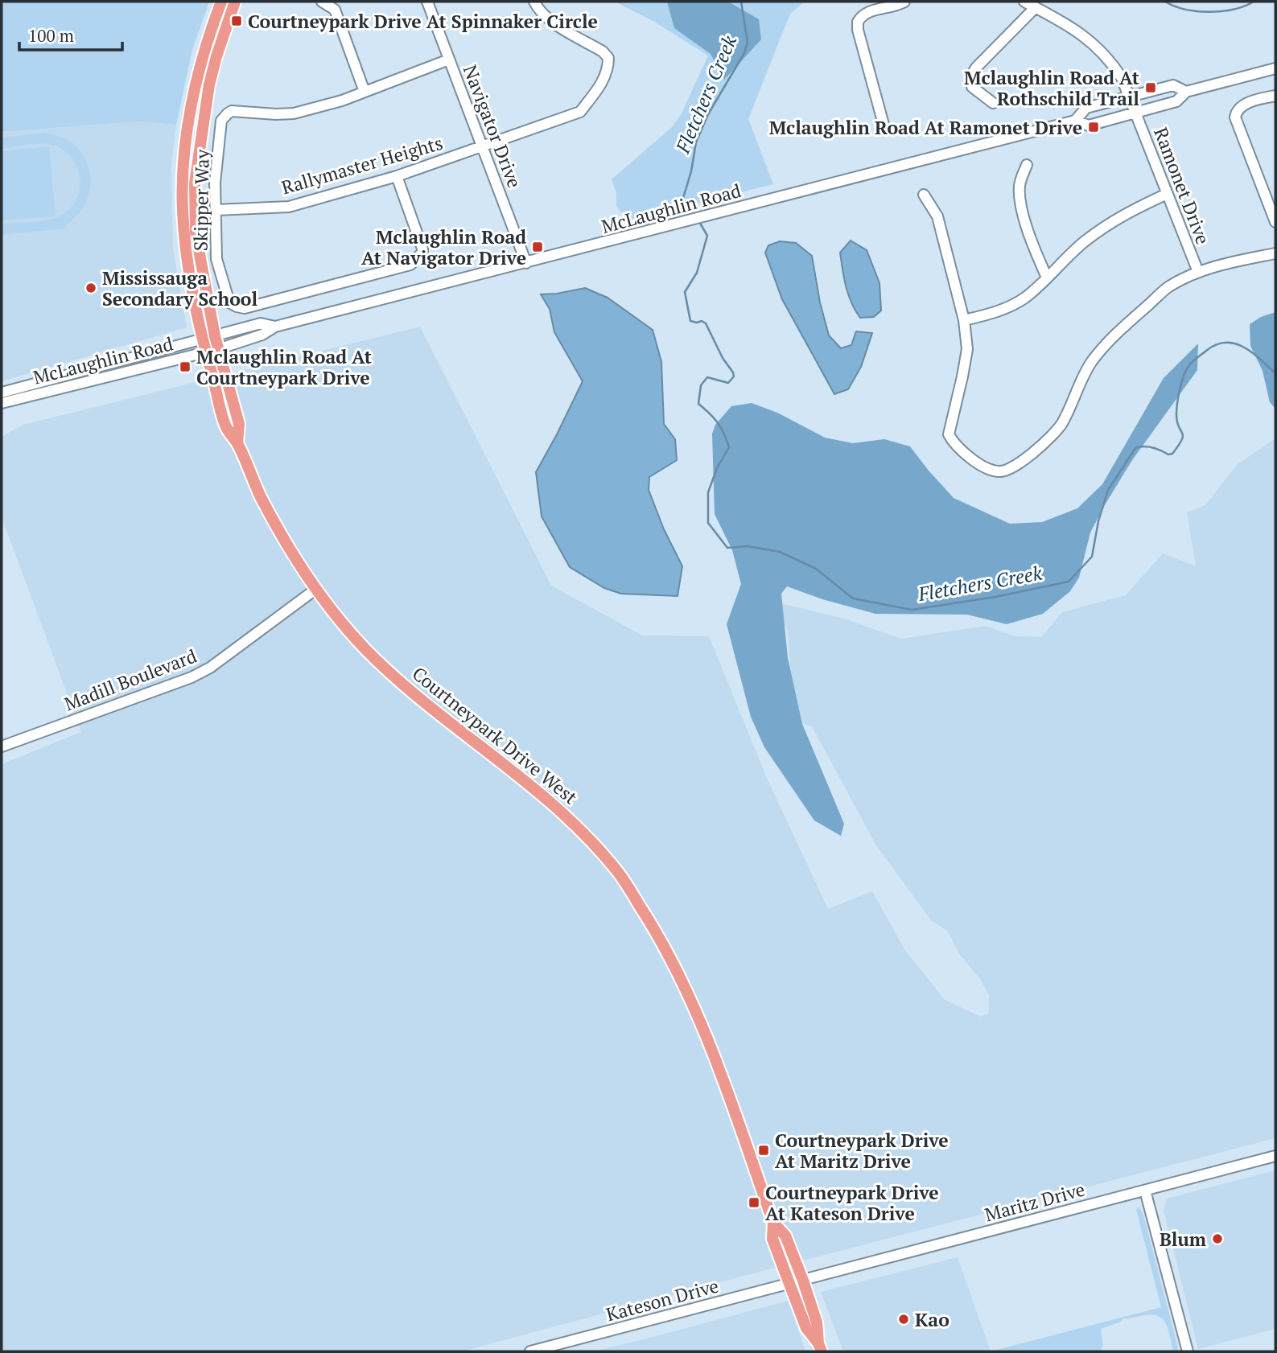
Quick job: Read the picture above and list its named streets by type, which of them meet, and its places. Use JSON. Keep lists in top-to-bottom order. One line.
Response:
{"streets":{"main road":["Courtneypark Drive West"],"street":["Navigator Drive","Rallymaster Heights","Ramonet Drive","Skipper Way","McLaughlin Road","Madill Boulevard","Maritz Drive","Kateson Drive"]},"crossings":[["Navigator Drive","Rallymaster Heights"],["Navigator Drive","Skipper Way"],["Navigator Drive","McLaughlin Road"],["Rallymaster Heights","Skipper Way"],["Ramonet Drive","McLaughlin Road"],["McLaughlin Road","Courtneypark Drive West"],["Madill Boulevard","Courtneypark Drive West"],["Courtneypark Drive West","Maritz Drive"],["Courtneypark Drive West","Kateson Drive"],["Maritz Drive","Kateson Drive"]],"water":["Fletchers Creek"],"places":{"transit":["Courtneypark Drive At Spinnaker Circle","Mclaughlin Road At Rothschild Trail","Mclaughlin Road At Ramonet Drive","Mclaughlin Road At Navigator Drive","Mclaughlin Road At Courtneypark Drive","Courtneypark Drive At Maritz Drive","Courtneypark Drive At Kateson Drive"],"other":["Mississauga Secondary School","Blum","Kao"]},"scale_bar":"100 m"}
